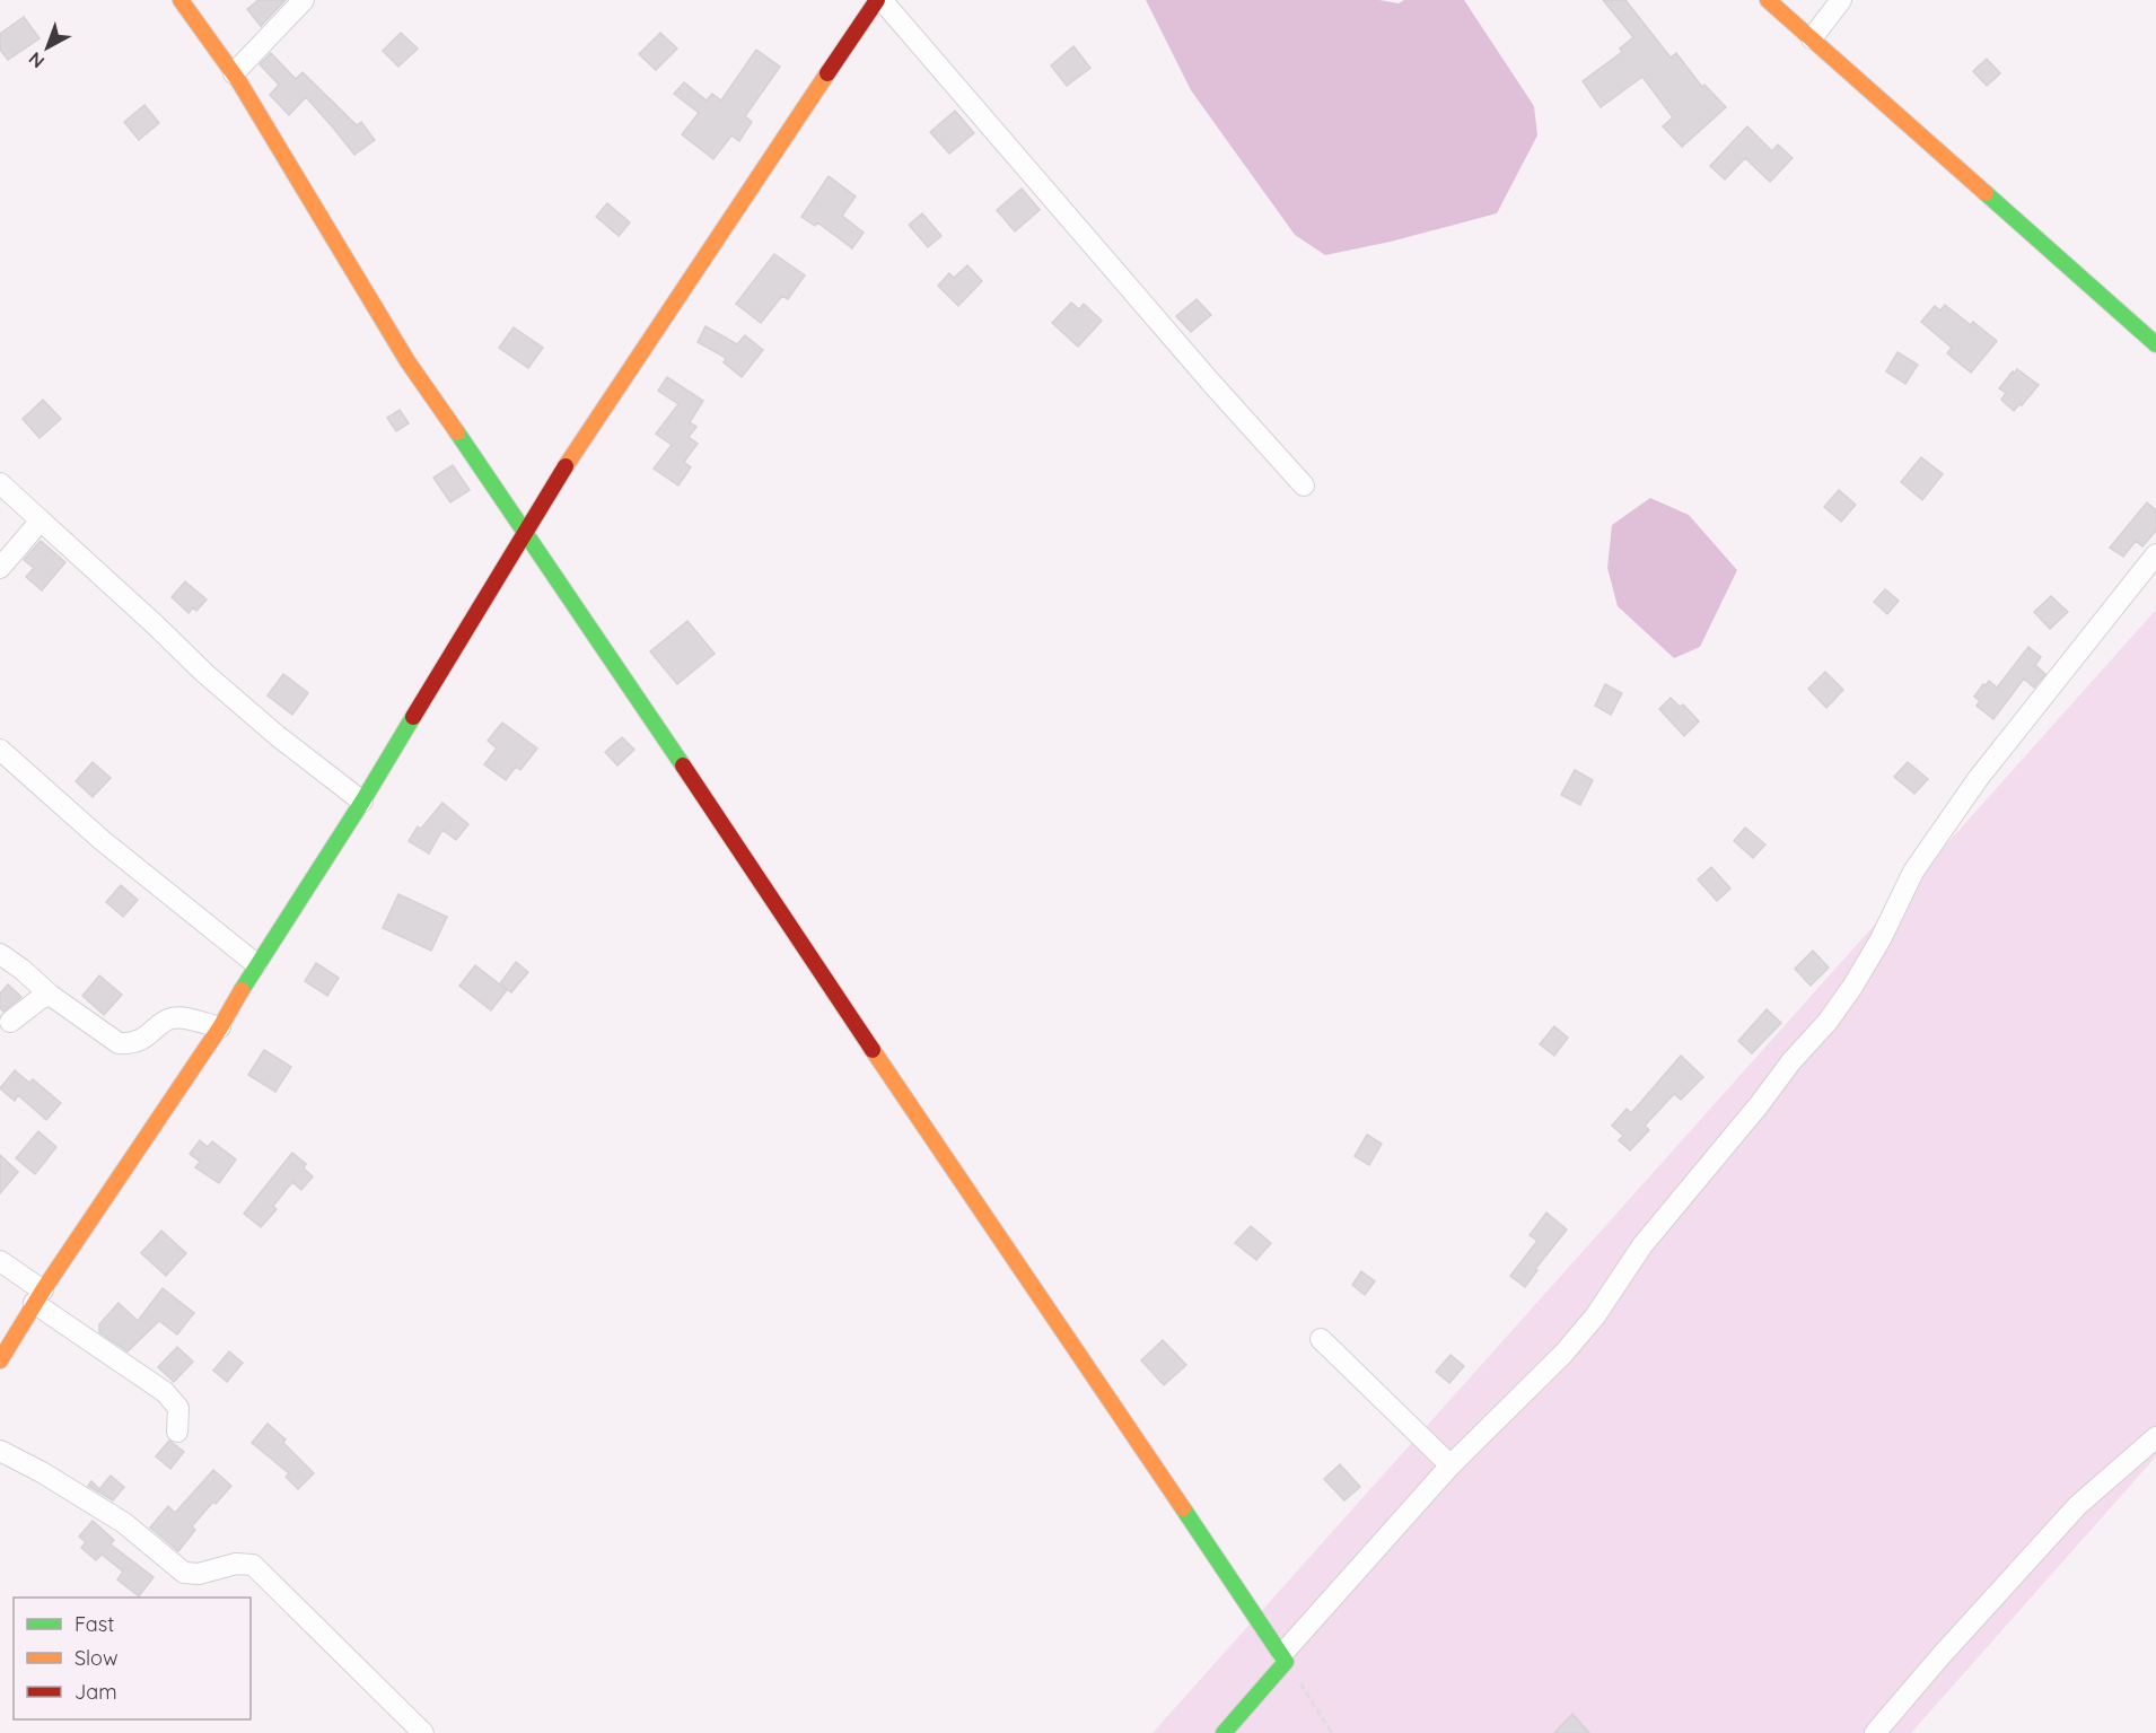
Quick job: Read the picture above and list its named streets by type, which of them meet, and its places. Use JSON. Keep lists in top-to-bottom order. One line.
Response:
{"legend":["Fast","Slow","Jam"],"north":"bottom left"}
